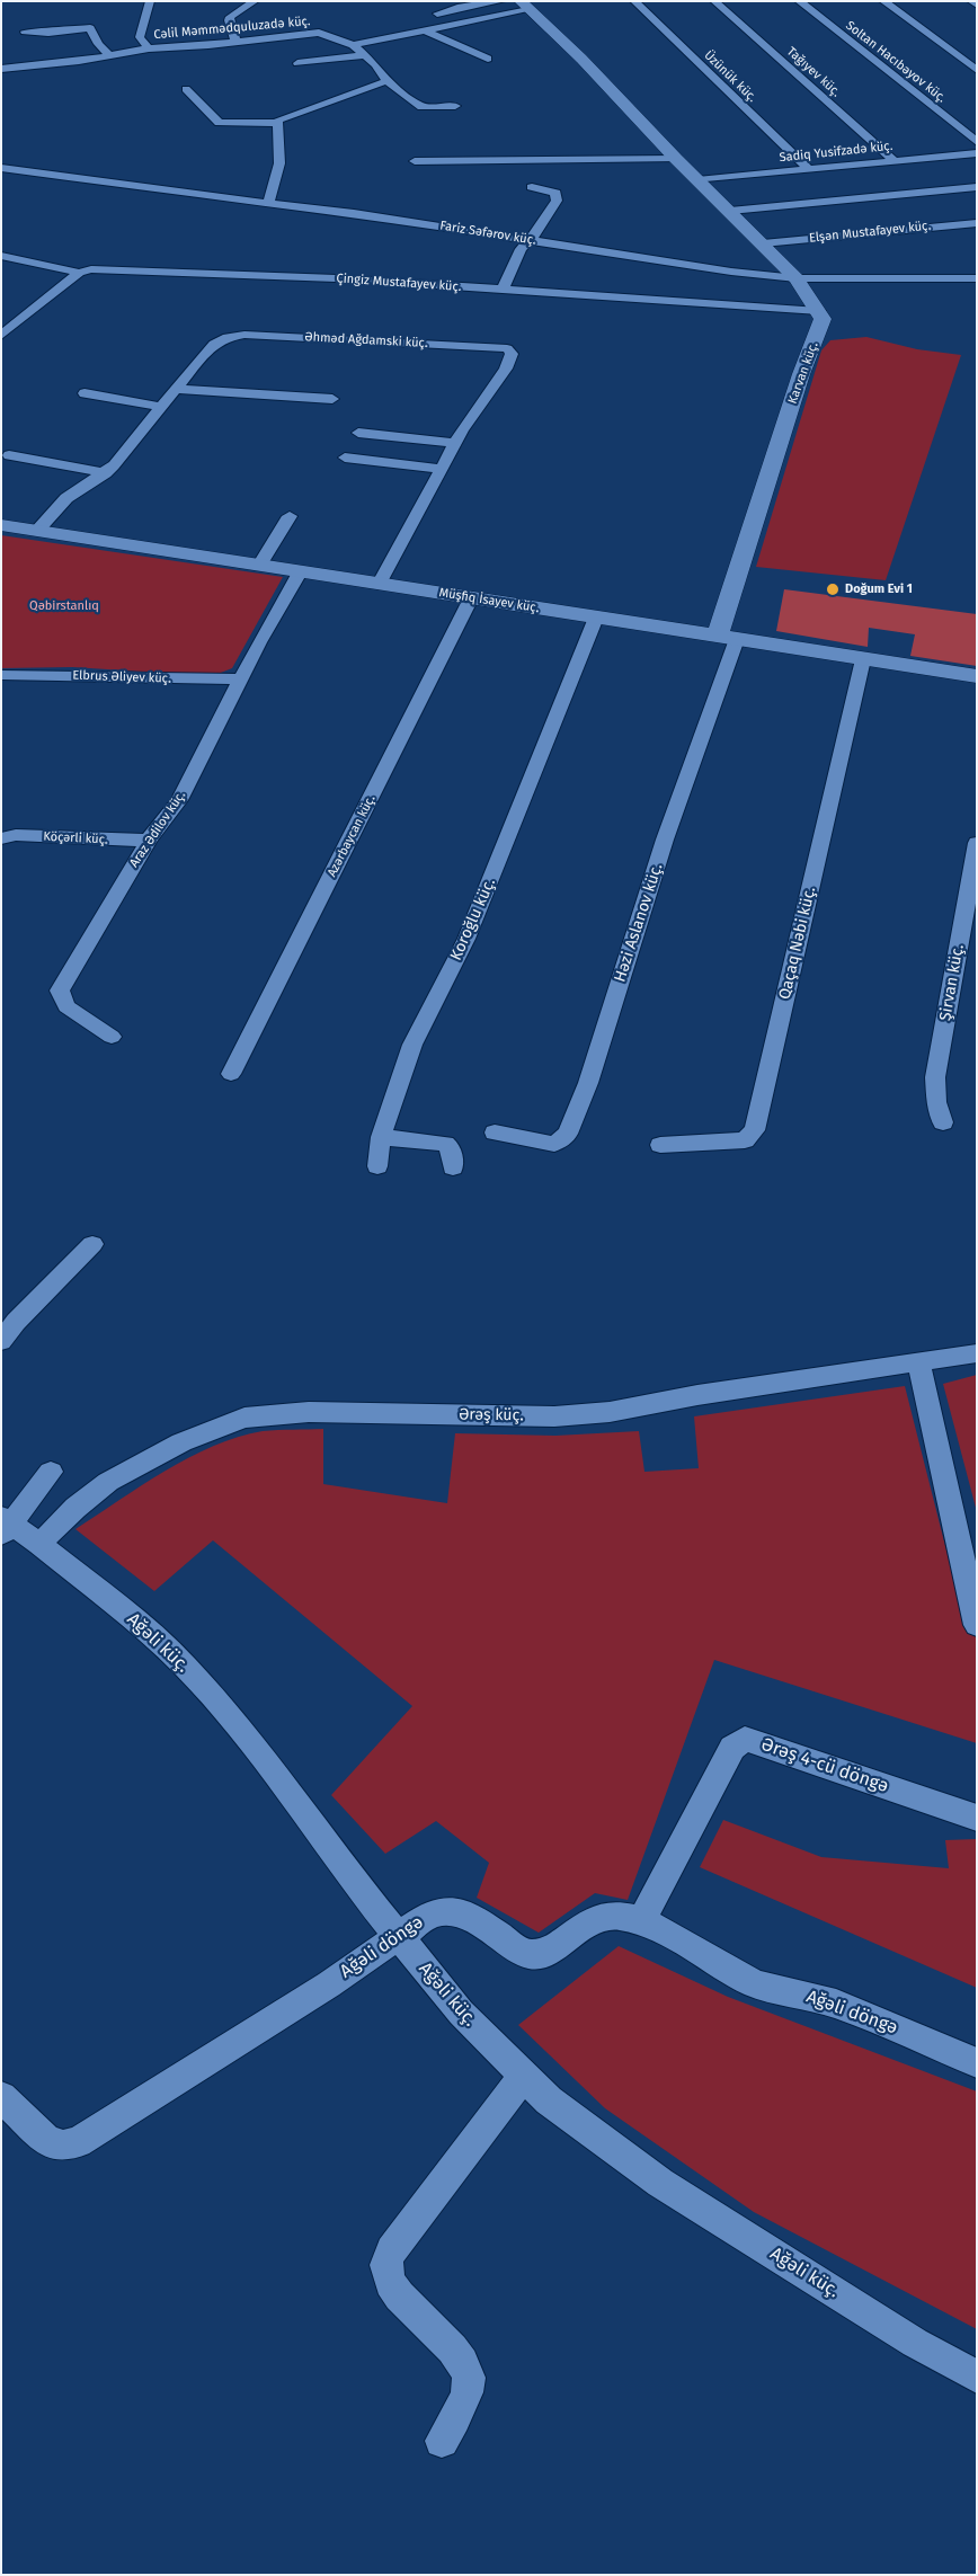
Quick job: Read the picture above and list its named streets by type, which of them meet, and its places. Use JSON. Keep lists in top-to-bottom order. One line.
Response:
{"streets":{"street":["Cəlil Məmmədquluzadə küç.","Soltan Hacıbəyov küç.","Tağıyev küç.","Üzünük küç.","Sadiq Yusifzadə küç.","Elşən Mustafayev küç.","Fariz Səfərov küç.","Çingiz Mustafayev küç.","Əhməd Ağdamski küç.","Karvan küç.","Müşfiq İsayev küç.","Elbrus Əliyev küç.","Araz Ədilov küç.","Azərbaycan küç.","Köçərli küç.","Koroğlu küç.","Həzi Aslanov küç.","Qaçaq Nəbi küç.","Şirvan küç.","Ərəş küç.","Ağəli küç.","Ərəş 4-cü döngə","Ağəli döngə"]},"crossings":[["Tağıyev küç.","Sadiq Yusifzadə küç."],["Üzünük küç.","Sadiq Yusifzadə küç."],["Çingiz Mustafayev küç.","Karvan küç."],["Əhməd Ağdamski küç.","Müşfiq İsayev küç."],["Karvan küç.","Müşfiq İsayev küç."],["Karvan küç.","Həzi Aslanov küç."],["Müşfiq İsayev küç.","Araz Ədilov küç."],["Müşfiq İsayev küç.","Azərbaycan küç."],["Müşfiq İsayev küç.","Koroğlu küç."],["Müşfiq İsayev küç.","Həzi Aslanov küç."],["Müşfiq İsayev küç.","Qaçaq Nəbi küç."],["Elbrus Əliyev küç.","Araz Ədilov küç."],["Araz Ədilov küç.","Köçərli küç."],["Ərəş küç.","Ağəli küç."],["Ağəli küç.","Ağəli döngə"],["Ərəş 4-cü döngə","Ağəli döngə"]],"parks":["Qəbirstanlıq"],"places":["Doğum Evi 1"]}
